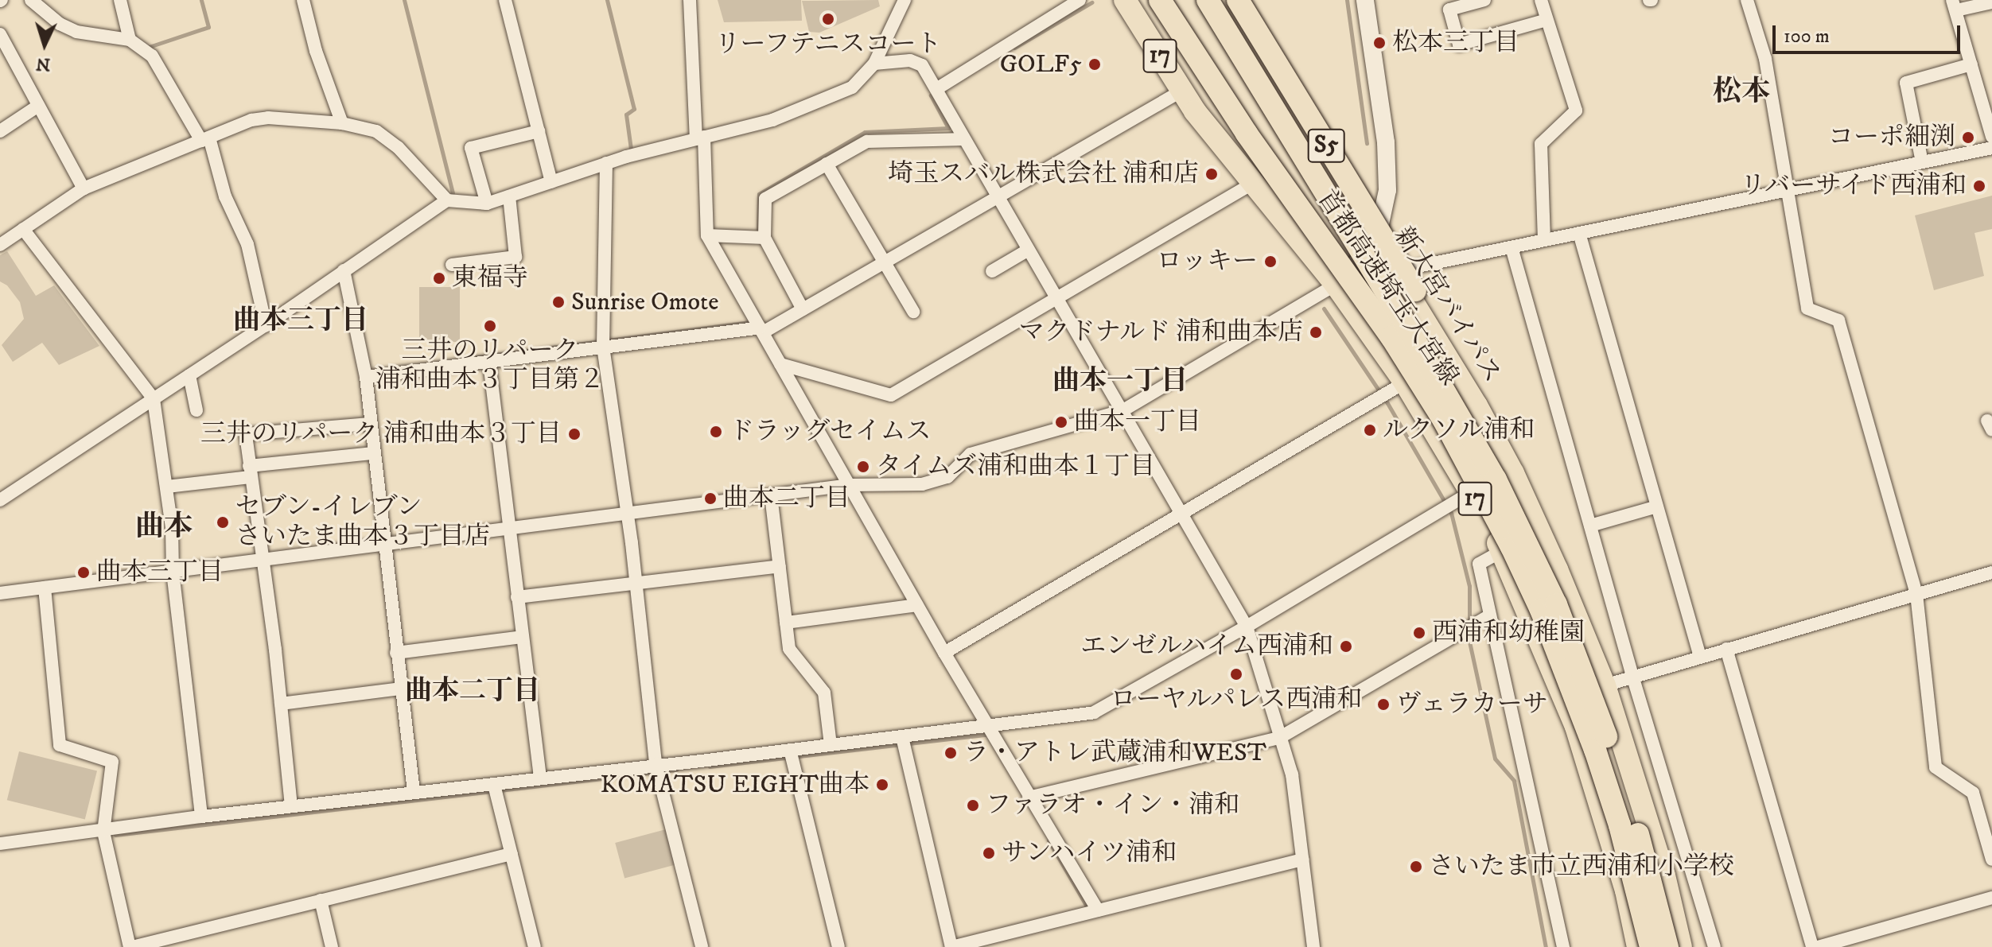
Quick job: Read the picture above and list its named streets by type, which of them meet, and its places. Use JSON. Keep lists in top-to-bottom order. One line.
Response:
{"streets":{"highway":["17","S5","首都高速埼玉大宮線","新大宮バイパス"]},"crossings":[["S5","新大宮バイパス"]],"districts":["松本","曲本三丁目","曲本一丁目","曲本","曲本二丁目"],"places":["リーフテニスコート","松本三丁目","GOLF5","コーポ細渕","埼玉スバル株式会社 浦和店","リバーサイド西浦和","ロッキー","東福寺","Sunrise Omote","三井のリパーク 浦和曲本３丁目第２","マクドナルド 浦和曲本店","曲本一丁目","ルクソル浦和","ドラッグセイムス","三井のリパーク 浦和曲本３丁目","タイムズ浦和曲本１丁目","曲本二丁目","セブン-イレブン さいたま曲本３丁目店","曲本三丁目","西浦和幼稚園","エンゼルハイム西浦和","ローヤルパレス西浦和","ヴェラカーサ","ラ・アトレ武蔵浦和WEST","KOMATSU EIGHT曲本","ファラオ・イン・浦和","サンハイツ浦和","さいたま市立西浦和小学校"],"scale_bar":"100 m","north":"bottom"}
